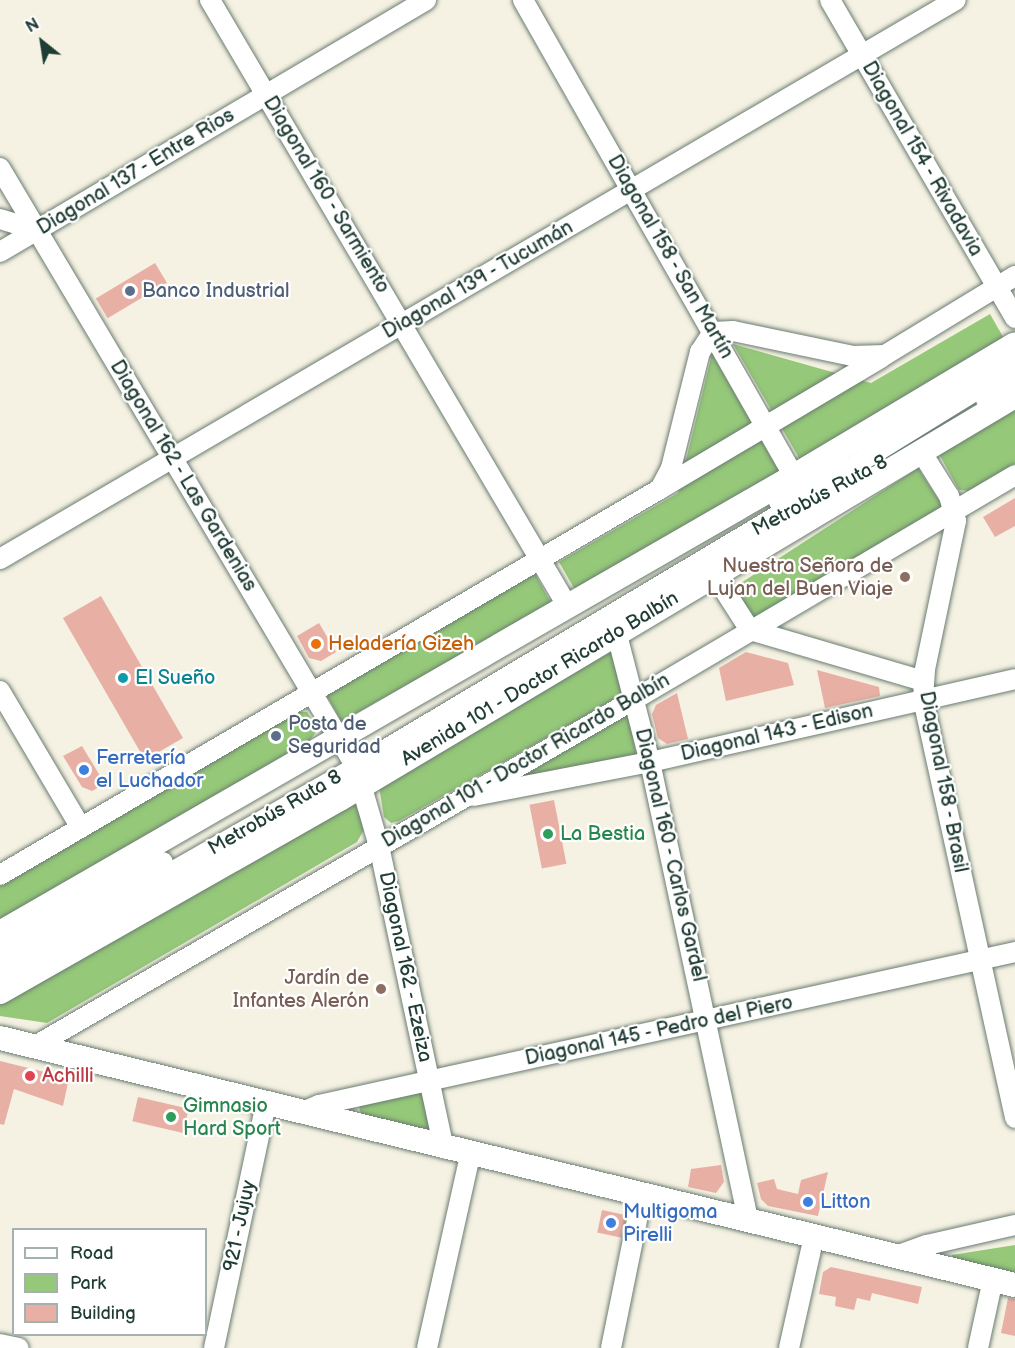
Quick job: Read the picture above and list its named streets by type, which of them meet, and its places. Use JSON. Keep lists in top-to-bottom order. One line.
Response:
{"streets":{"main road":["Avenida 101 - Doctor Ricardo Balbín"],"street":["Diagonal 154 - Rivadavia","Diagonal 137 - Entre Rios","Diagonal 160 - Sarmiento","Diagonal 158 - San Martín","Diagonal 139 - Tucumán","Diagonal 162 - Las Gardenias","Metrobús Ruta 8","Diagonal 143 - Edison","Diagonal 101 - Doctor Ricardo Balbín","Diagonal 158 - Brasil","Diagonal 160 - Carlos Gardel","Diagonal 162 - Ezeiza","Diagonal 145 - Pedro del Piero","921 - Jujuy"]},"crossings":[["Diagonal 154 - Rivadavia","Diagonal 139 - Tucumán"],["Diagonal 137 - Entre Rios","Diagonal 160 - Sarmiento"],["Diagonal 137 - Entre Rios","Diagonal 162 - Las Gardenias"],["Diagonal 160 - Sarmiento","Diagonal 139 - Tucumán"],["Diagonal 160 - Sarmiento","Avenida 101 - Doctor Ricardo Balbín"],["Diagonal 158 - San Martín","Diagonal 139 - Tucumán"],["Diagonal 158 - San Martín","Metrobús Ruta 8"],["Diagonal 158 - San Martín","Avenida 101 - Doctor Ricardo Balbín"],["Diagonal 139 - Tucumán","Diagonal 162 - Las Gardenias"],["Diagonal 162 - Las Gardenias","Metrobús Ruta 8"],["Diagonal 162 - Las Gardenias","Avenida 101 - Doctor Ricardo Balbín"],["Diagonal 162 - Las Gardenias","Diagonal 162 - Ezeiza"],["Metrobús Ruta 8","Avenida 101 - Doctor Ricardo Balbín"],["Metrobús Ruta 8","Diagonal 162 - Ezeiza"],["Avenida 101 - Doctor Ricardo Balbín","Diagonal 160 - Carlos Gardel"],["Avenida 101 - Doctor Ricardo Balbín","Diagonal 162 - Ezeiza"],["Diagonal 143 - Edison","Diagonal 101 - Doctor Ricardo Balbín"],["Diagonal 143 - Edison","Diagonal 158 - Brasil"],["Diagonal 143 - Edison","Diagonal 160 - Carlos Gardel"],["Diagonal 101 - Doctor Ricardo Balbín","Diagonal 158 - Brasil"],["Diagonal 101 - Doctor Ricardo Balbín","Diagonal 160 - Carlos Gardel"],["Diagonal 101 - Doctor Ricardo Balbín","Diagonal 162 - Ezeiza"],["Diagonal 158 - Brasil","Diagonal 145 - Pedro del Piero"],["Diagonal 160 - Carlos Gardel","Diagonal 145 - Pedro del Piero"],["Diagonal 162 - Ezeiza","Diagonal 145 - Pedro del Piero"]],"places":["Banco Industrial","Nuestra Señora de Lujan del Buen Viaje","Heladería Gizeh","El Sueño","Posta de Seguridad","Ferretería el Luchador","La Bestia","Jardín de Infantes Alerón","Achilli","Gimnasio Hard Sport","Litton","Multigoma Pirelli"],"legend":["Road","Park","Building"],"north":"top left"}
